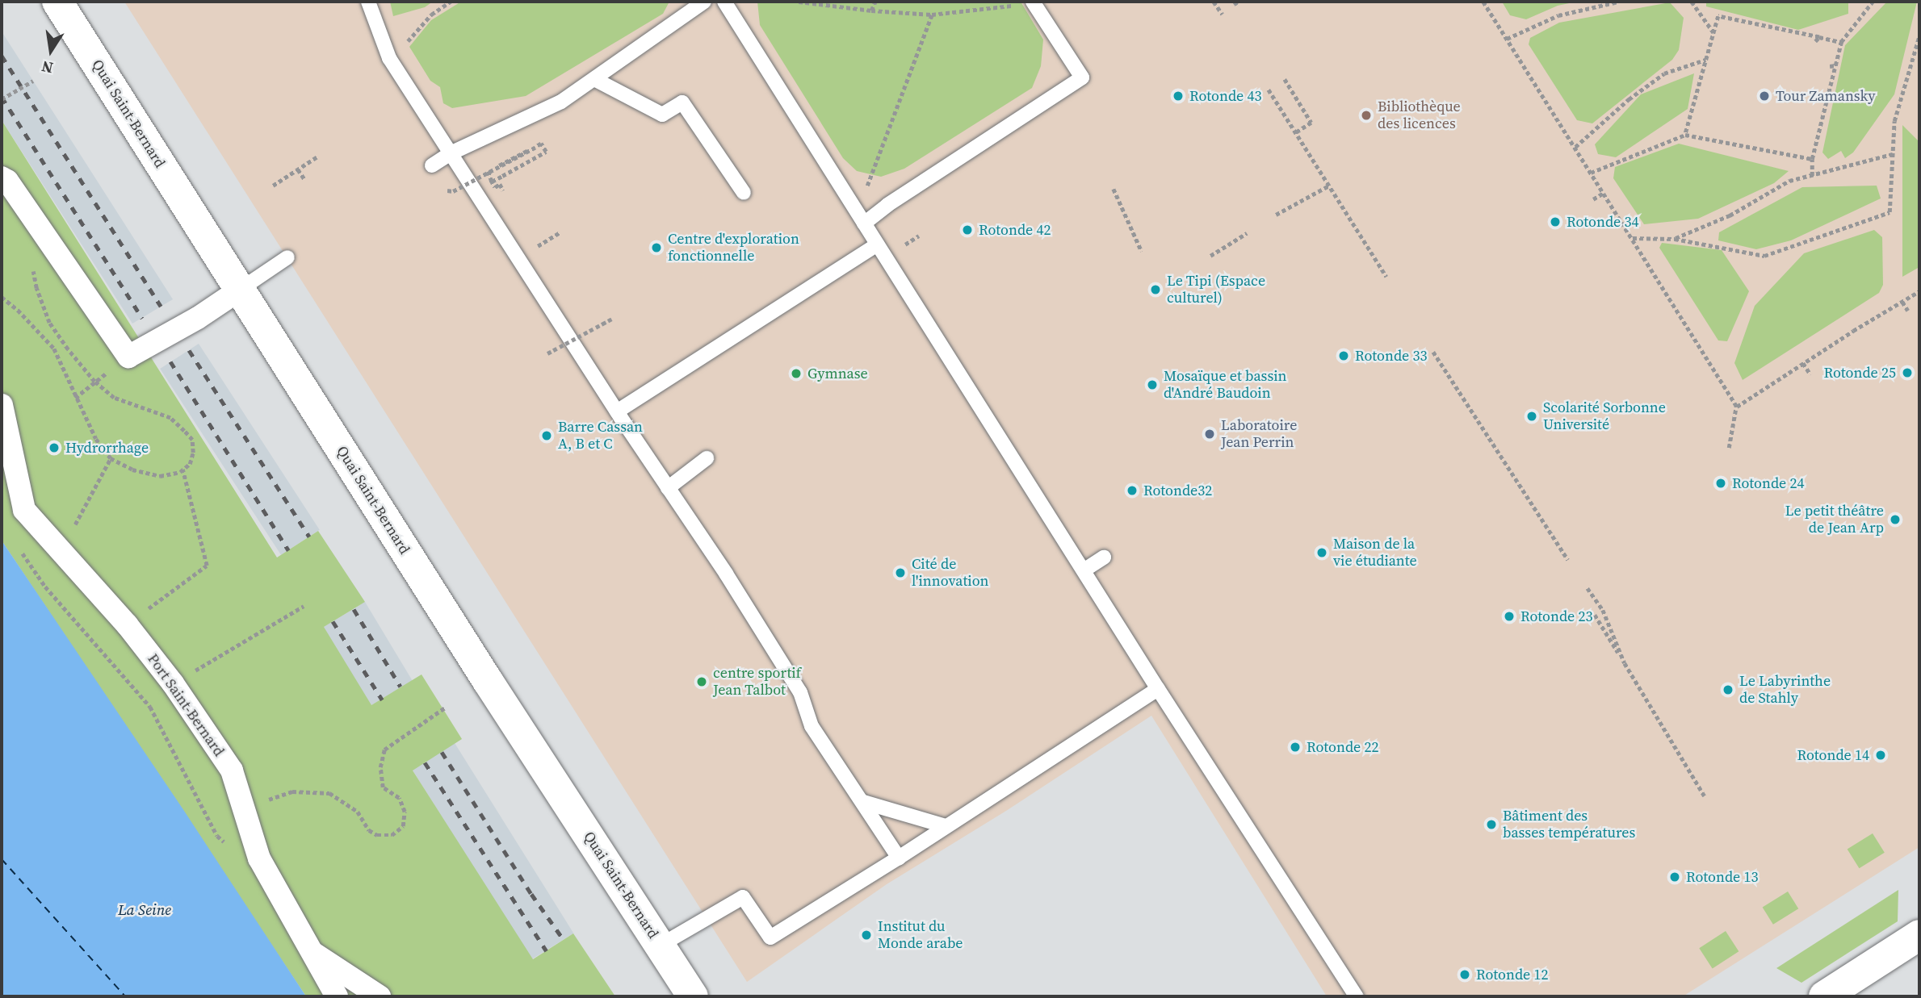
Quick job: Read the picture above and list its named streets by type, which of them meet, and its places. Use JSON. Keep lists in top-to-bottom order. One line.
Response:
{"streets":{"main road":["Quai Saint-Bernard"],"street":["Port Saint-Bernard"]},"water":["La Seine"],"places":["Rotonde 43","Tour Zamansky","Bibliothèque des licences","Rotonde 34","Rotonde 42","Centre d'exploration fonctionnelle","Le Tipi (Espace culturel)","Rotonde 33","Rotonde 25","Gymnase","Mosaïque et bassin d'André Baudoin","Scolarité Sorbonne Université","Laboratoire Jean Perrin","Barre Cassan A, B et C","Hydrorrhage","Rotonde 24","Rotonde32","Le petit théâtre de Jean Arp","Maison de la vie étudiante","Cité de l'innovation","Rotonde 23","centre sportif Jean Talbot","Le Labyrinthe de Stahly","Rotonde 22","Rotonde 14","Bâtiment des basses températures","Rotonde 13","Institut du Monde arabe","Rotonde 12"],"north":"bottom"}
